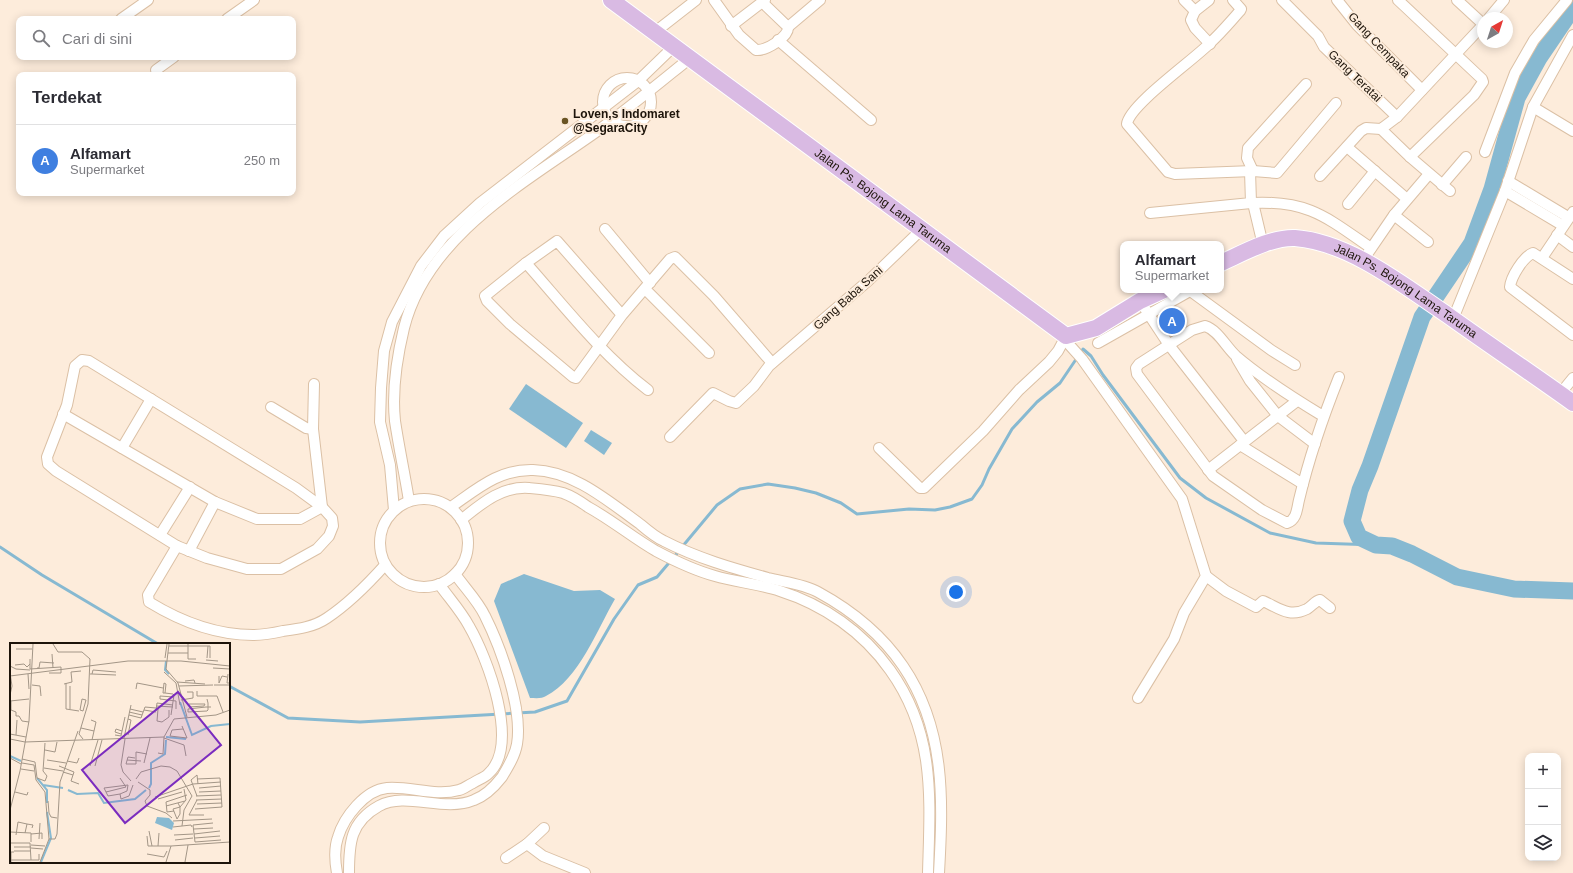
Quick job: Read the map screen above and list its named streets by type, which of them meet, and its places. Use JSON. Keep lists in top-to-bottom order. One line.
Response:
{"streets":{"main road":["Jalan Ps. Bojong Lama Taruma"],"street":["Gang Cempaka","Gang Teratai","Gang Baba Sani"]},"crossings":[["Jalan Ps. Bojong Lama Taruma","Gang Baba Sani"]],"places":["Loven,s Indomaret @SegaraCity"],"north":"top right","page":{"search":"Cari di sini","heading":"Terdekat","list":[{"mark":"A","name":"Alfamart","note":"Supermarket","value":"250 m"}],"popup":["Alfamart","Supermarket"],"pins":"A","map_buttons":["+","−"]}}
